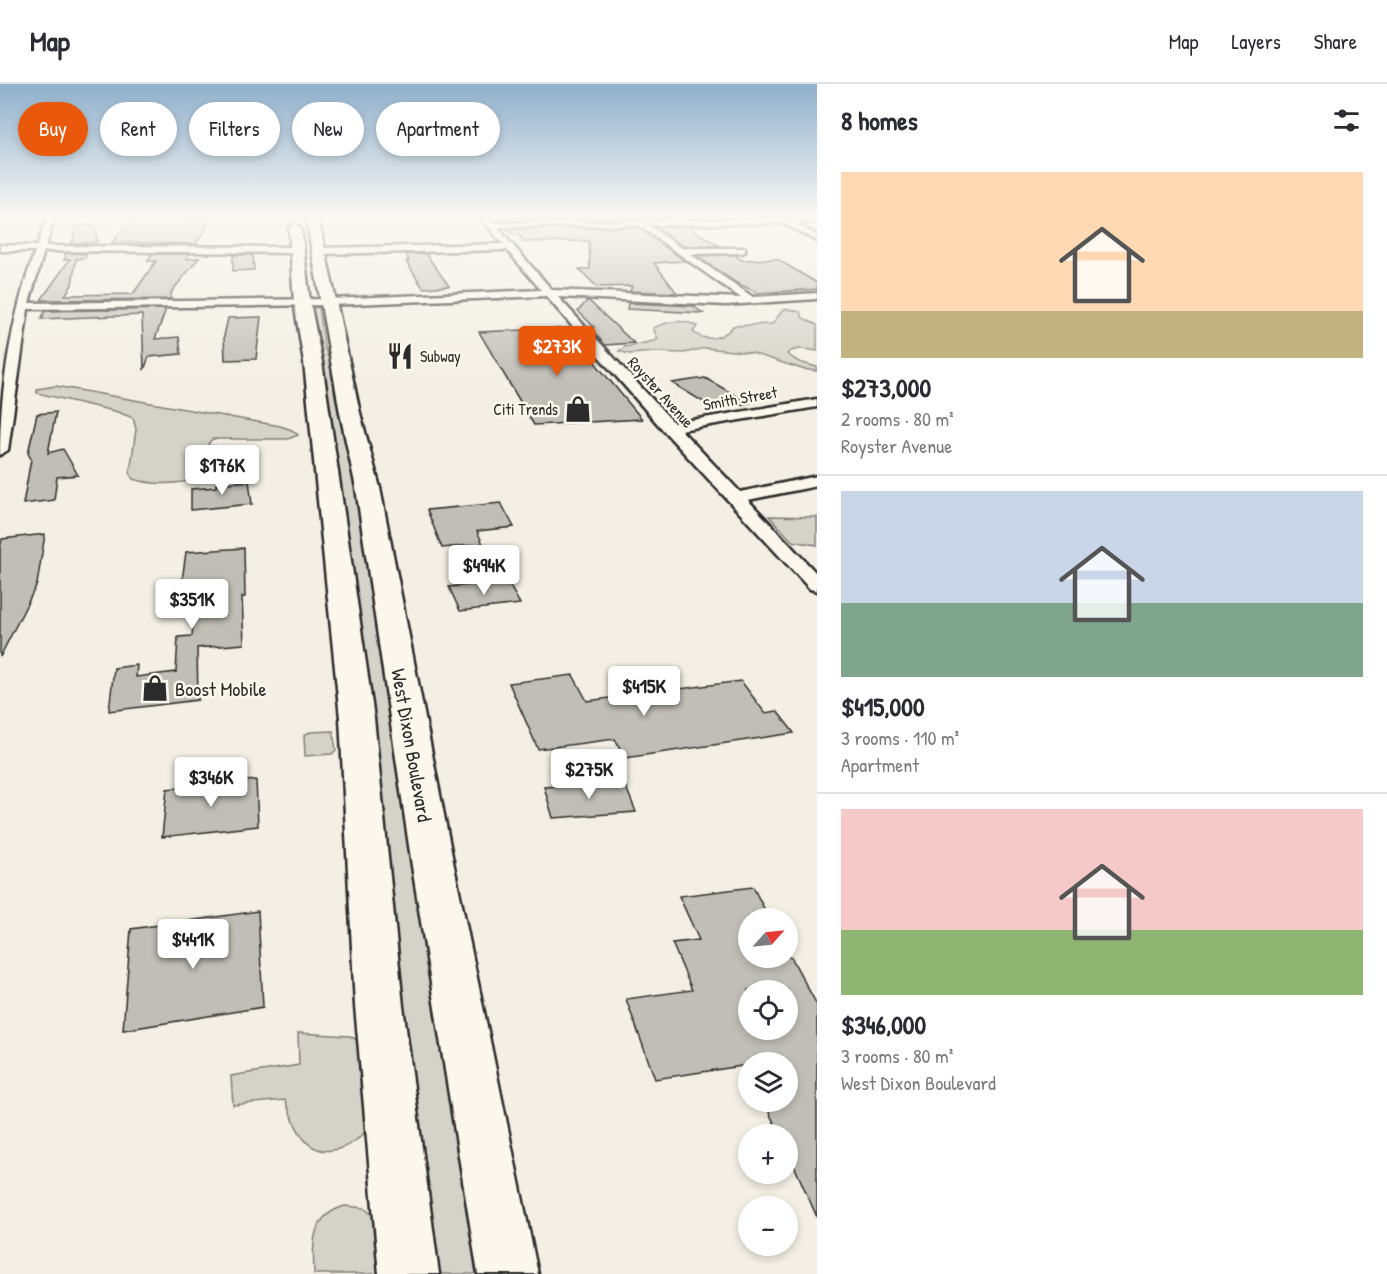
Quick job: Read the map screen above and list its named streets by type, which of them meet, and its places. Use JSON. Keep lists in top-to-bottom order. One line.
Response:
{"streets":{"highway":["West Dixon Boulevard"],"street":["Royster Avenue","Smith Street"]},"crossings":[["Royster Avenue","Smith Street"]],"places":{"restaurant":["Subway"],"shop":["Citi Trends","Boost Mobile"]},"north":"top right","page":{"header":"Map","nav":["Map","Layers","Share"],"heading":"8 homes","chip":["Buy","Rent","Filters","New","Apartment"],"list":[{"name":"$273,000","note":"2 rooms · 80 m² · Royster Avenue"},{"name":"$415,000","note":"3 rooms · 110 m² · Apartment"},{"name":"$346,000","note":"3 rooms · 80 m² · West Dixon Boulevard"}],"price":["$273K","$176K","$494K","$351K","$415K","$275K","$346K","$441K"],"map_buttons":["+","−"]}}
